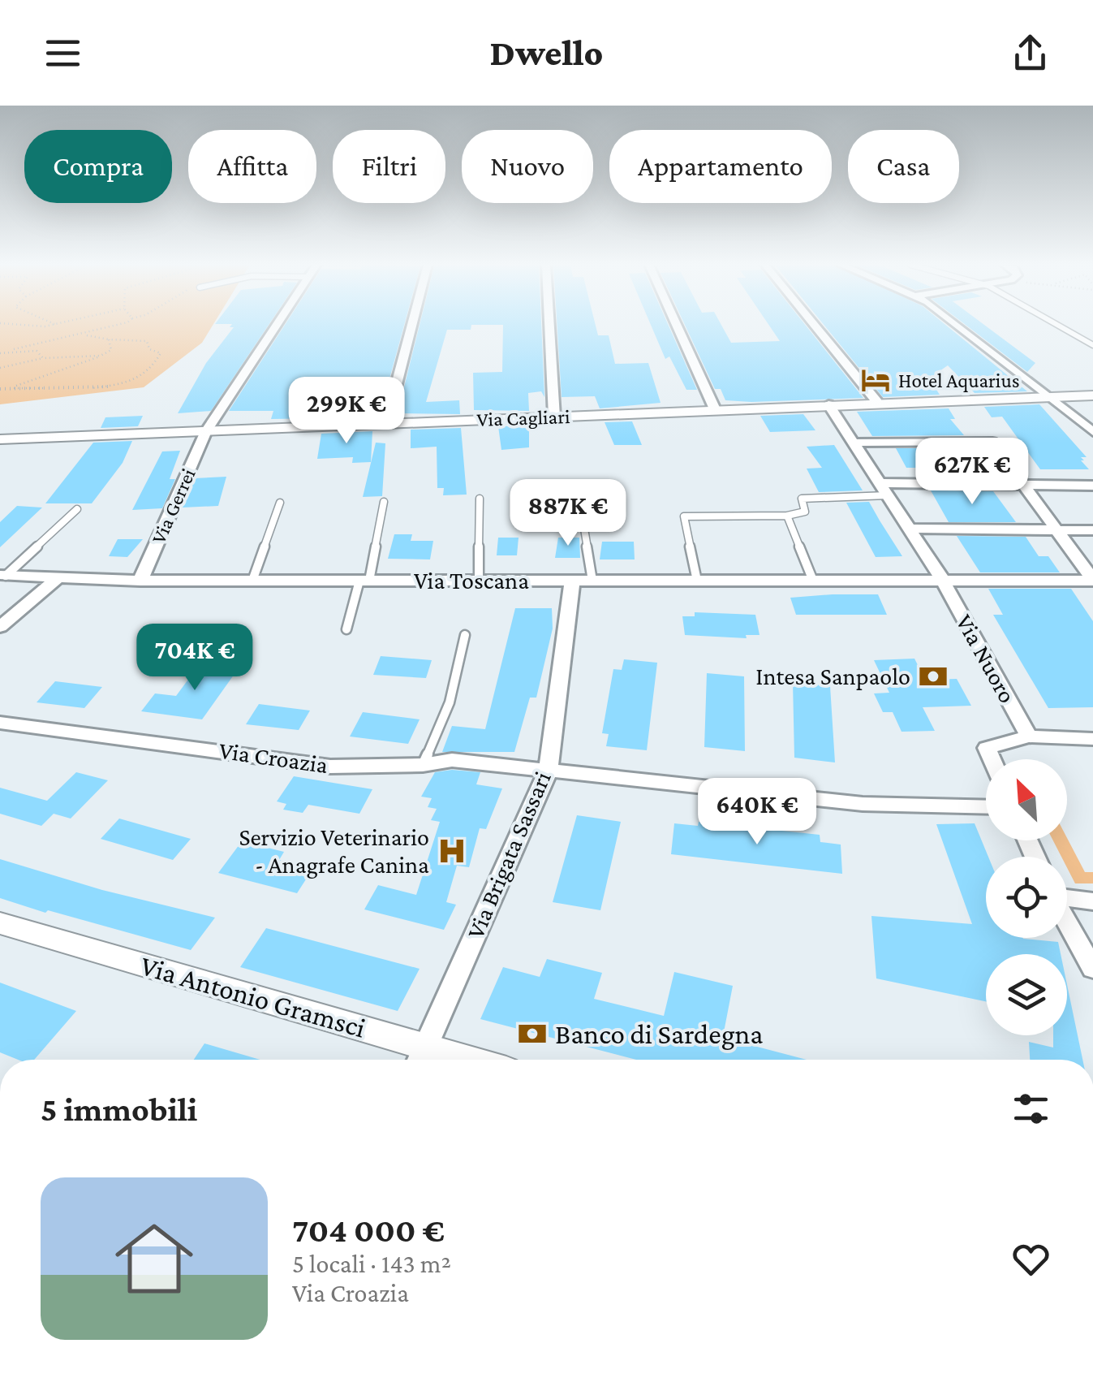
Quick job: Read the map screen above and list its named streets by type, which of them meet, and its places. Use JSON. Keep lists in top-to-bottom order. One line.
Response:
{"streets":{"street":["Via Cagliari","Via Gerrei","Via Toscana","Via Nuoro","Via Croazia","Via Brigata Sassari","Via Antonio Gramsci"]},"crossings":[["Via Cagliari","Via Gerrei"],["Via Cagliari","Via Nuoro"],["Via Gerrei","Via Toscana"],["Via Toscana","Via Nuoro"],["Via Toscana","Via Brigata Sassari"],["Via Croazia","Via Brigata Sassari"],["Via Brigata Sassari","Via Antonio Gramsci"]],"places":{"hotel":["Hotel Aquarius"],"bank":["Intesa Sanpaolo","Banco di Sardegna"],"hospital":["Servizio Veterinario - Anagrafe Canina"]},"north":"top left","page":{"header":"Dwello","chip":["Compra","Affitta","Filtri","Nuovo","Appartamento","Casa"],"price":["299K €","627K €","887K €","704K €","640K €"],"heading":"5 immobili","list":[{"name":"704 000 €","note":"5 locali · 143 m² · Via Croazia"}]}}
